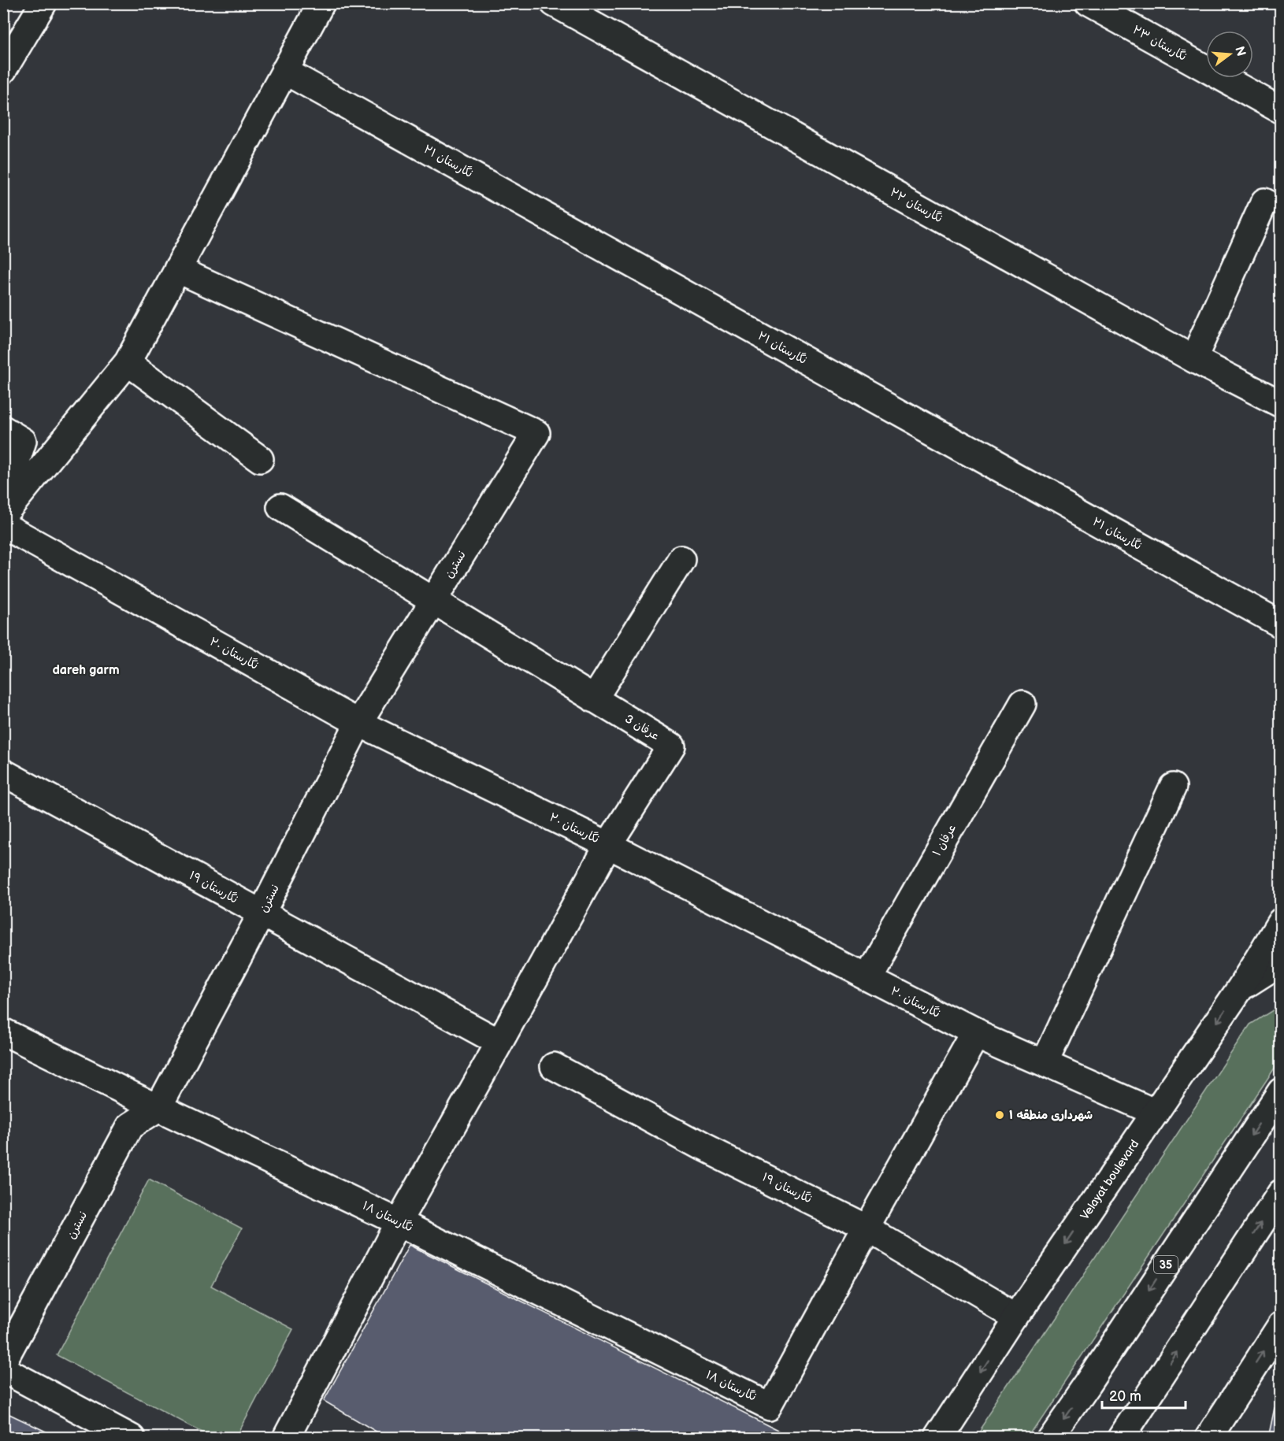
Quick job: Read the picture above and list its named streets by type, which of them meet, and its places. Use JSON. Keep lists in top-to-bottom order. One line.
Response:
{"streets":{"street":["نگارستان ۲۳","نگارستان ۲۱","نگارستان ۲۲","نسترن","نگارستان ۲۰","عرفان 3","عرفان ۱","نگارستان ۱۹","Velayat boulevard","نگارستان ۱۸","35"]},"crossings":[["نسترن","نگارستان ۲۰"],["نسترن","عرفان 3"],["نسترن","نگارستان ۱۹"],["نسترن","نگارستان ۱۸"],["نگارستان ۲۰","عرفان 3"],["نگارستان ۲۰","عرفان ۱"],["نگارستان ۲۰","Velayat boulevard"],["نگارستان ۱۹","Velayat boulevard"],["نگارستان ۱۹","نگارستان ۱۸"]],"districts":["dareh garm"],"places":["شهرداری منطقه ۱"],"scale_bar":"20 m","north":"right"}
